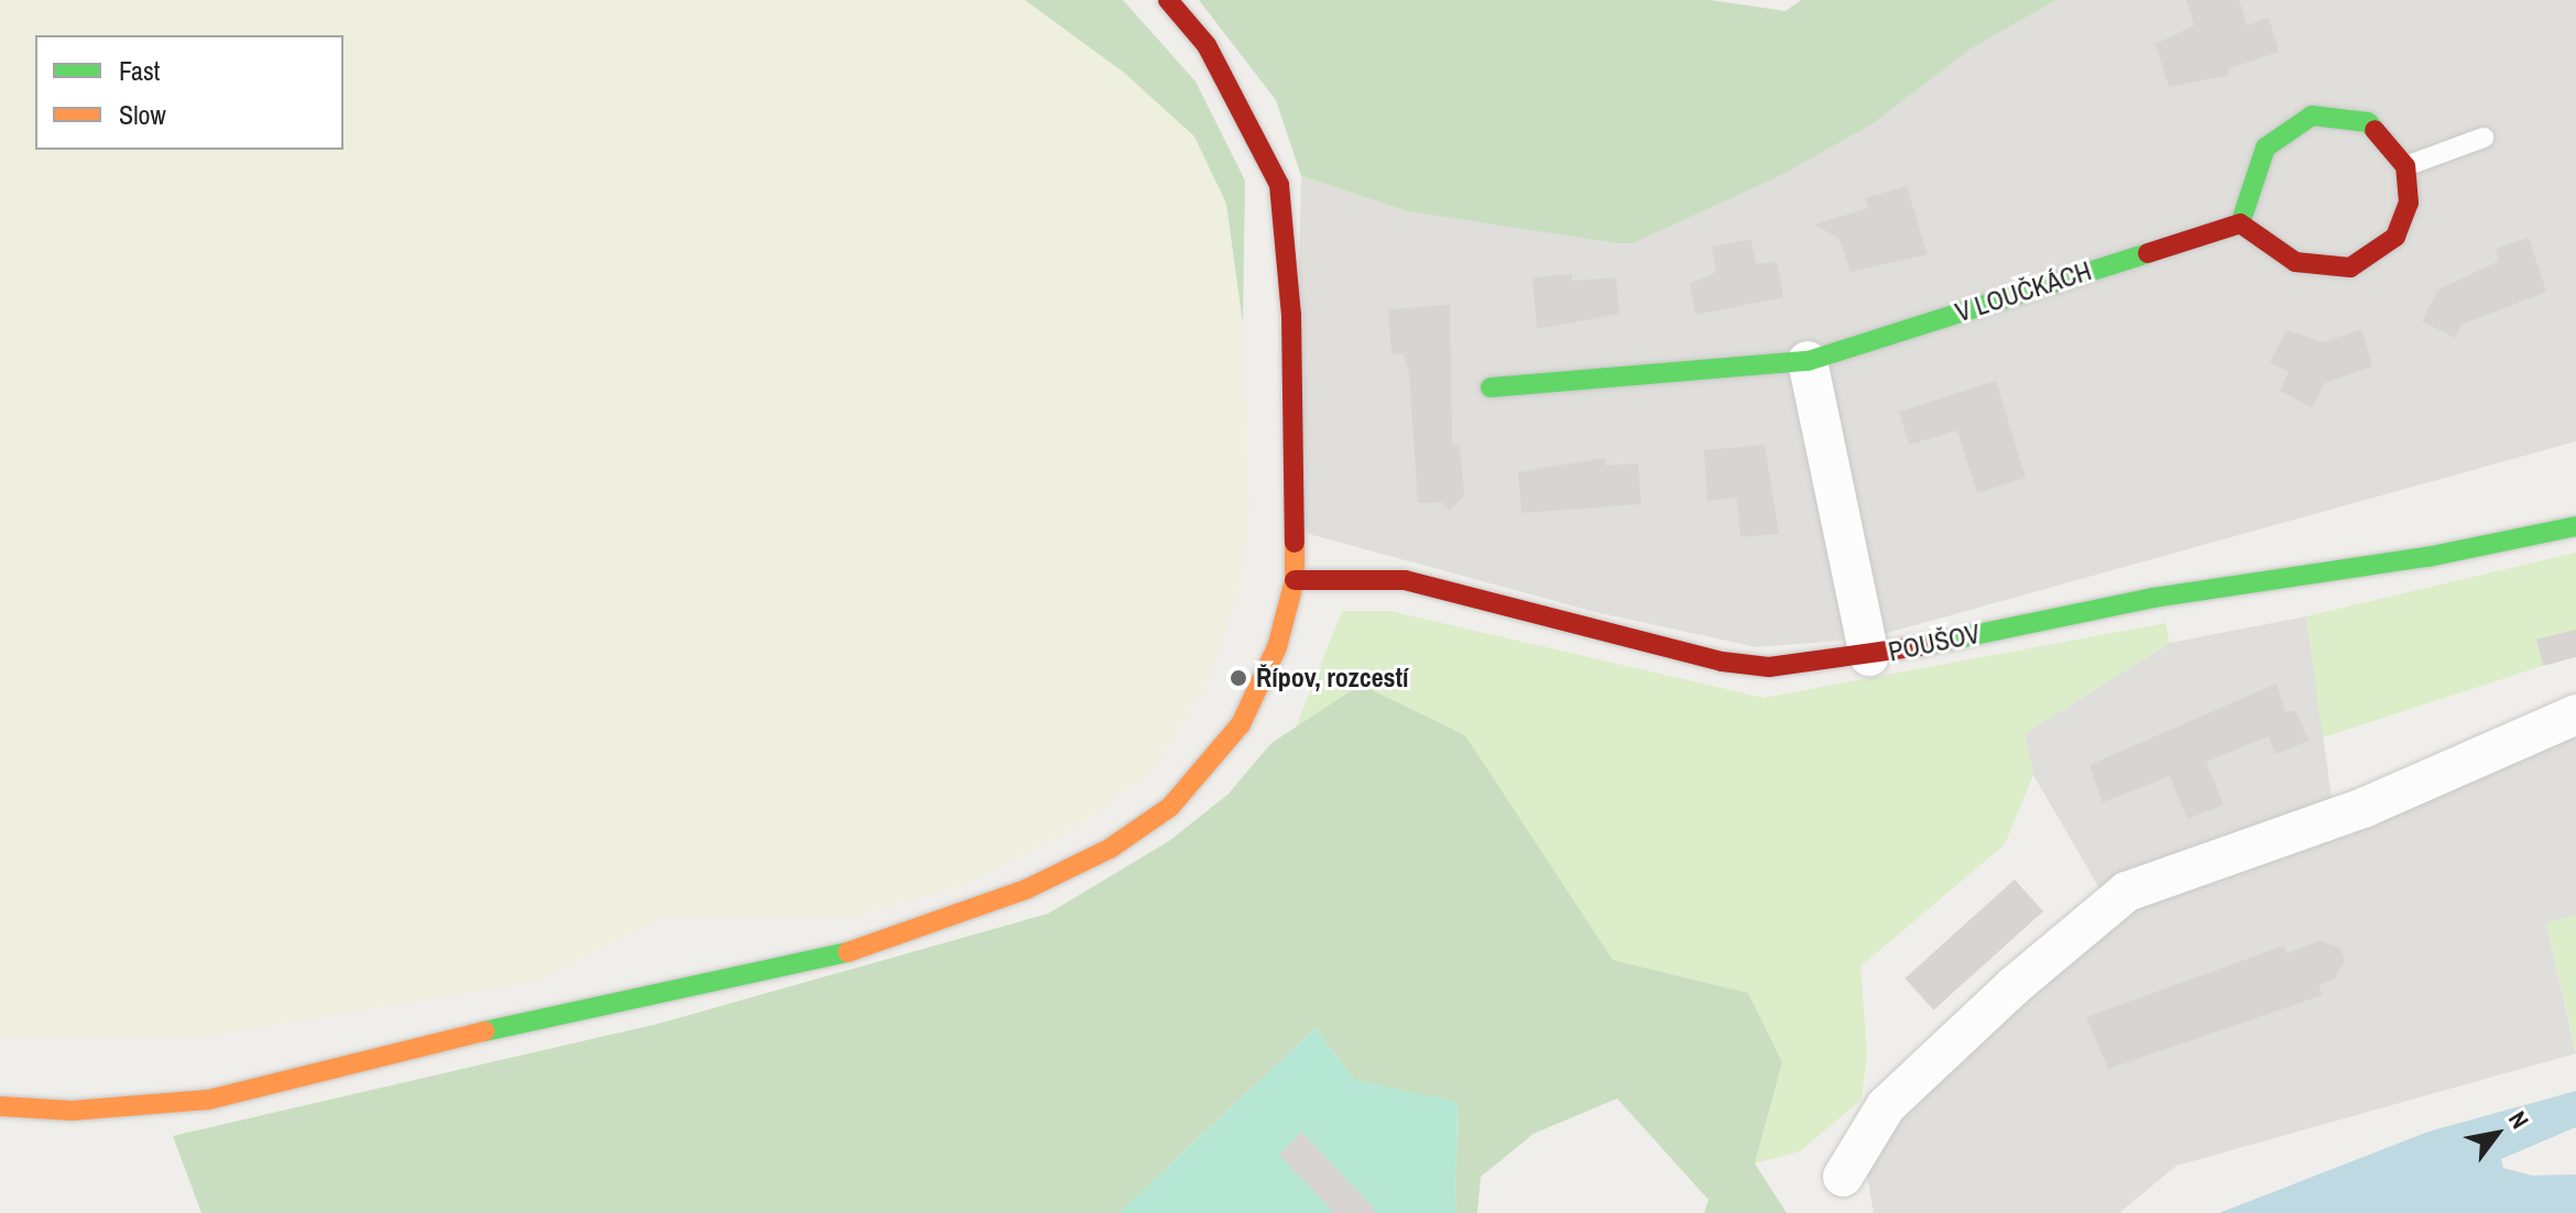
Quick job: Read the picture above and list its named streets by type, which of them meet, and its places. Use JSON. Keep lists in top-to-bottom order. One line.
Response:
{"streets":{"street":["V LOUČKÁCH","POUŠOV"]},"places":["Řípov, rozcestí"],"legend":["Fast","Slow"],"north":"top right"}
